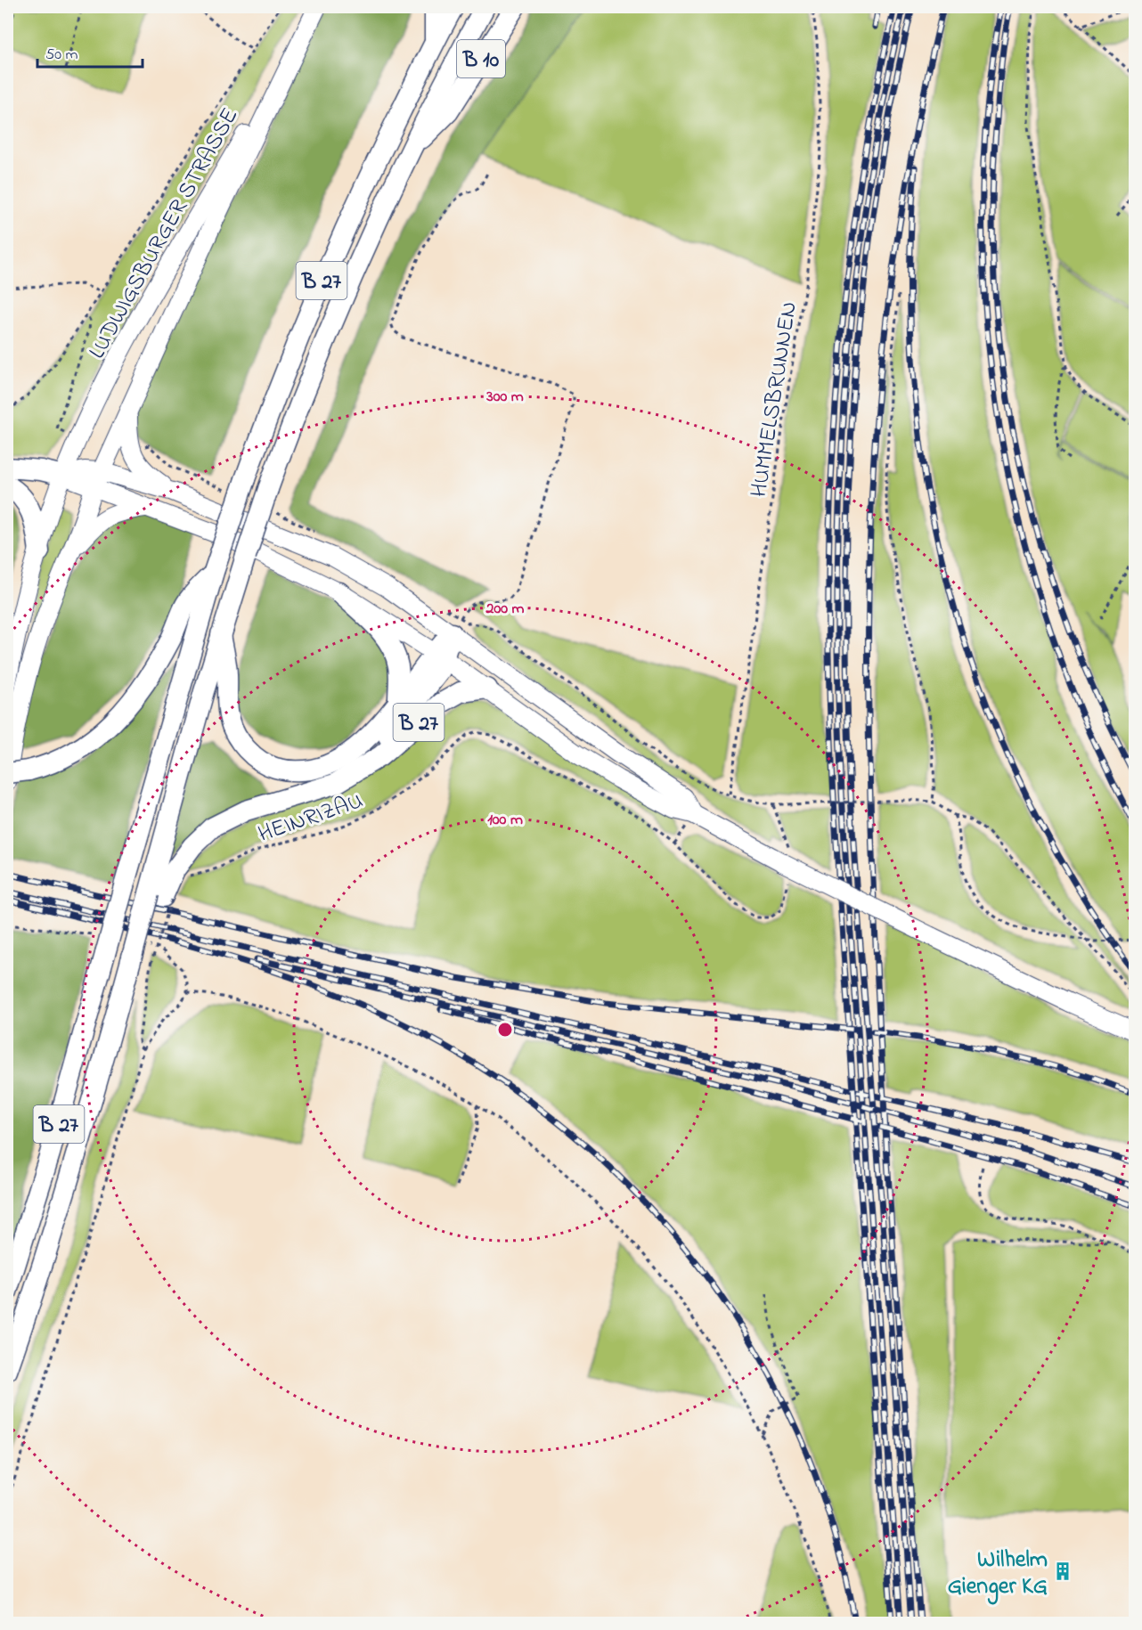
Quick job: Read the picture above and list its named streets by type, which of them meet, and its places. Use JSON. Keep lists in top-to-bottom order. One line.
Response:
{"streets":{"highway":["B 10","B 27"],"main road":["LUDWIGSBURGER STRASSE"],"path":["HUMMELSBRUNNEN","HEINRIZAU"]},"crossings":[["B 10","B 27"]],"places":{"building":["Wilhelm Gienger KG"]},"scale_bar":"50 m","rings":["300 m","200 m","100 m"]}
